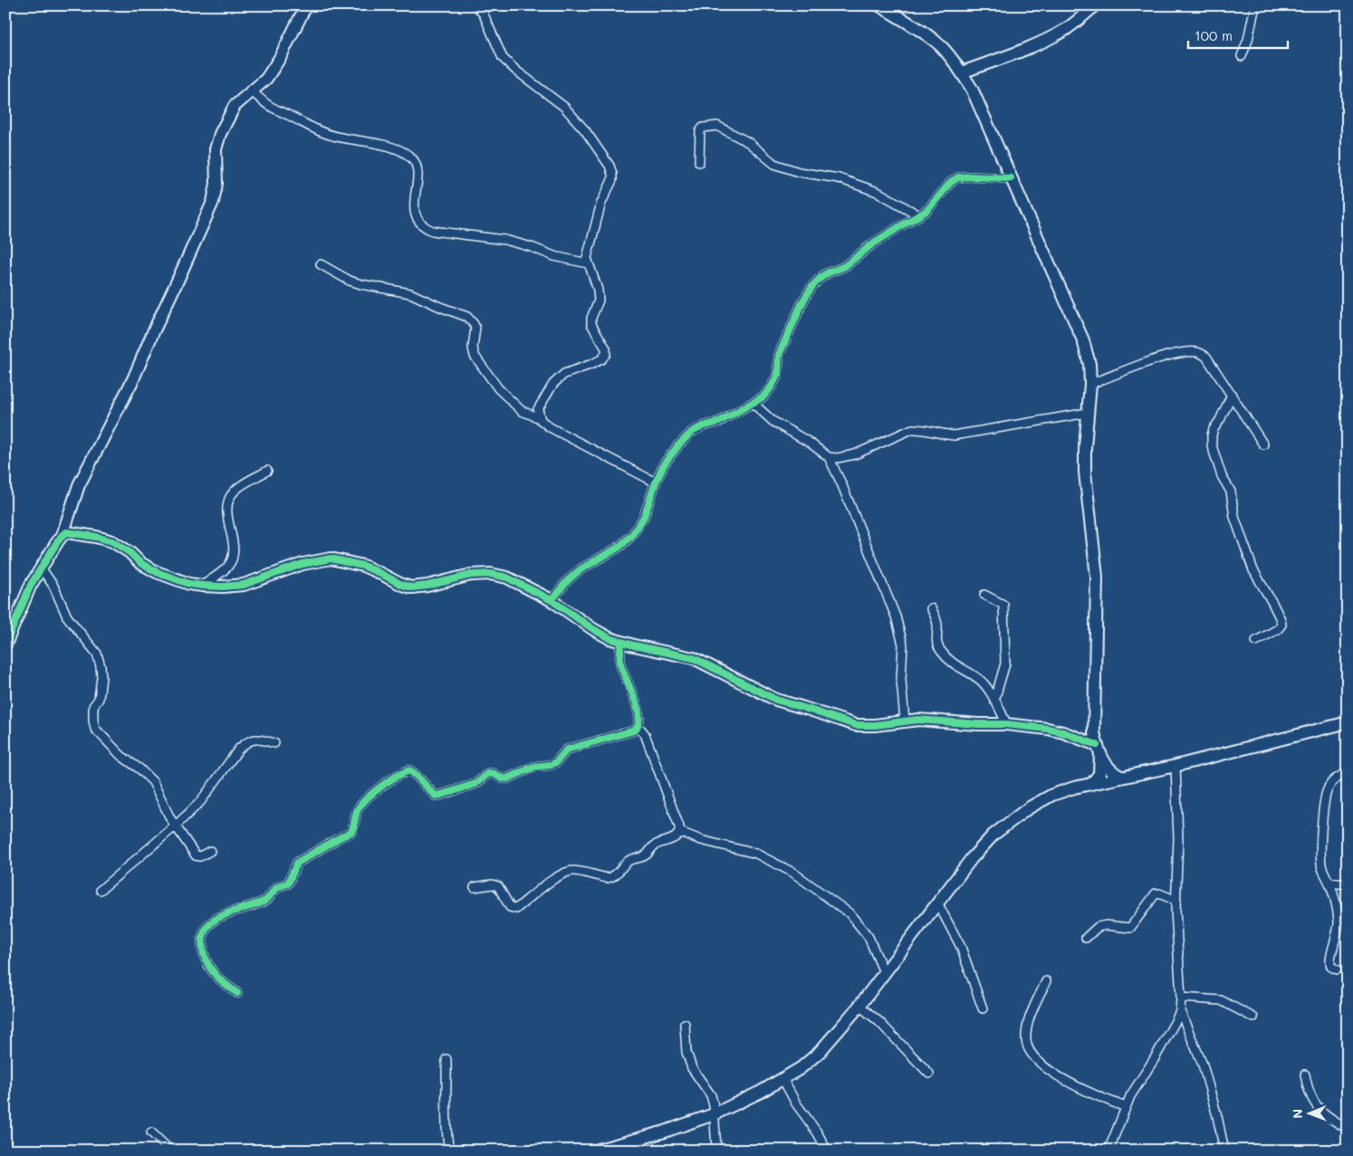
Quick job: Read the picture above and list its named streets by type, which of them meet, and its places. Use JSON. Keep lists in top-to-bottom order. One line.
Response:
{"scale_bar":"100 m","north":"left"}
